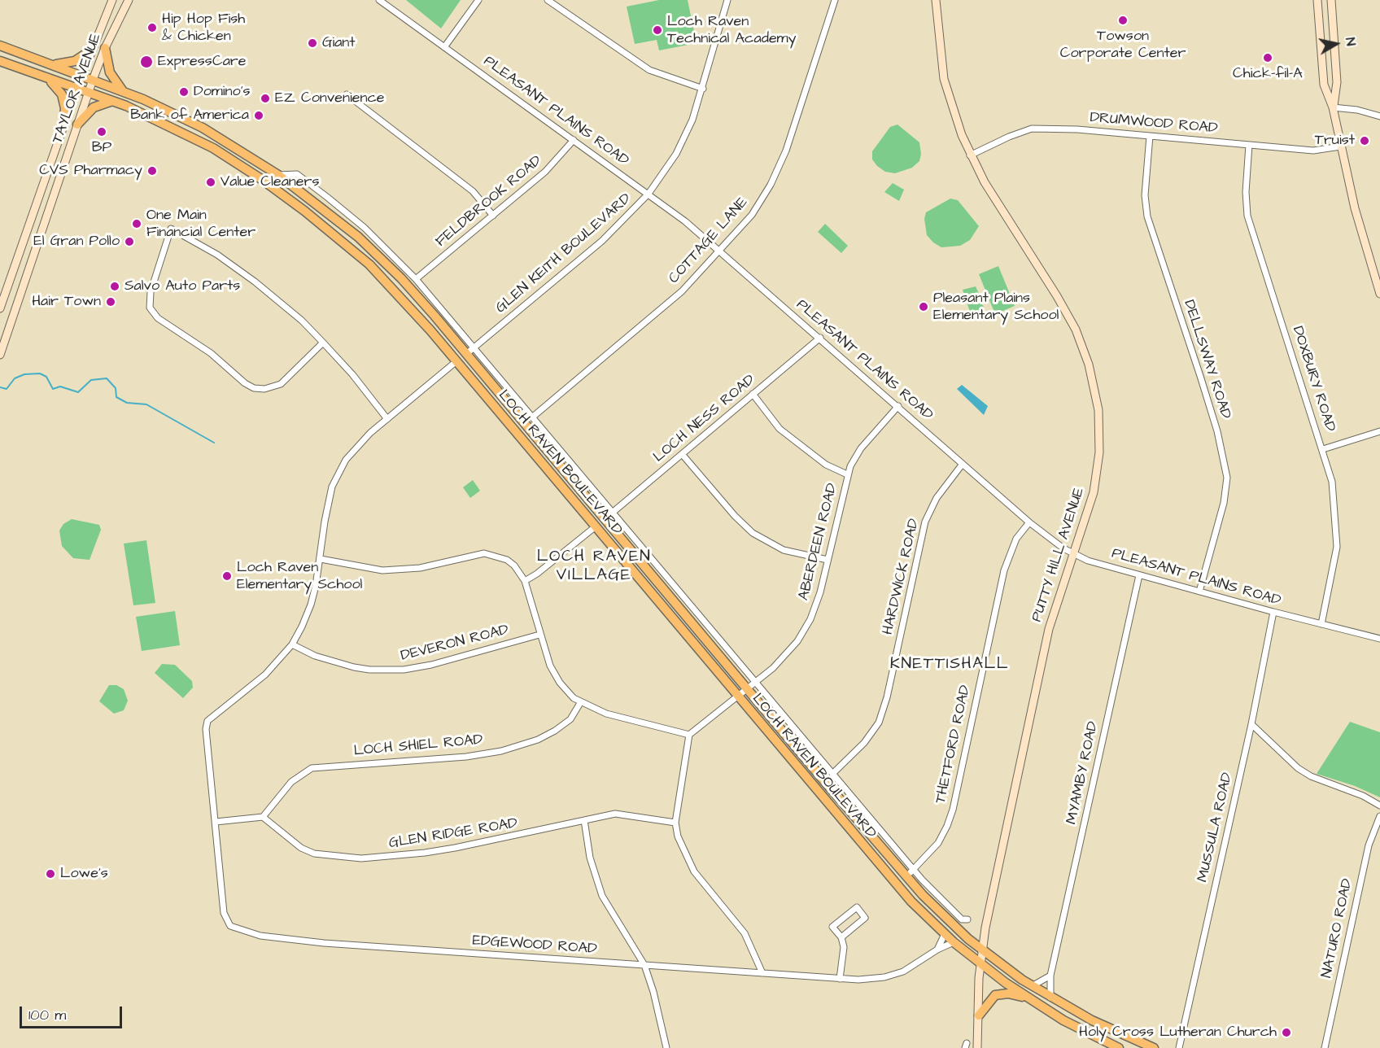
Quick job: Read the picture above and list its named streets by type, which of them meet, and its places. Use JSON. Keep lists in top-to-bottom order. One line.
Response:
{"streets":{"main road":["TAYLOR AVENUE","LOCH RAVEN BOULEVARD","PUTTY HILL AVENUE"],"street":["PLEASANT PLAINS ROAD","DRUMWOOD ROAD","FELDBROOK ROAD","COTTAGE LANE","GLEN KEITH BOULEVARD","DELLSWAY ROAD","DOXBURY ROAD","LOCH NESS ROAD","ABERDEEN ROAD","HARDWICK ROAD","DEVERON ROAD","THETFORD ROAD","LOCH SHIEL ROAD","MYAMBY ROAD","MUSSULA ROAD","GLEN RIDGE ROAD","NATURO ROAD","EDGEWOOD ROAD"]},"crossings":[["TAYLOR AVENUE","LOCH RAVEN BOULEVARD"],["PLEASANT PLAINS ROAD","FELDBROOK ROAD"],["PLEASANT PLAINS ROAD","COTTAGE LANE"],["PLEASANT PLAINS ROAD","GLEN KEITH BOULEVARD"],["PLEASANT PLAINS ROAD","DELLSWAY ROAD"],["PLEASANT PLAINS ROAD","DOXBURY ROAD"],["PLEASANT PLAINS ROAD","LOCH NESS ROAD"],["PLEASANT PLAINS ROAD","ABERDEEN ROAD"],["PLEASANT PLAINS ROAD","PUTTY HILL AVENUE"],["PLEASANT PLAINS ROAD","HARDWICK ROAD"],["PLEASANT PLAINS ROAD","THETFORD ROAD"],["PLEASANT PLAINS ROAD","MYAMBY ROAD"],["PLEASANT PLAINS ROAD","MUSSULA ROAD"],["DRUMWOOD ROAD","DELLSWAY ROAD"],["DRUMWOOD ROAD","DOXBURY ROAD"],["DRUMWOOD ROAD","PUTTY HILL AVENUE"],["FELDBROOK ROAD","LOCH RAVEN BOULEVARD"],["COTTAGE LANE","LOCH RAVEN BOULEVARD"],["GLEN KEITH BOULEVARD","LOCH RAVEN BOULEVARD"],["LOCH NESS ROAD","LOCH RAVEN BOULEVARD"],["LOCH RAVEN BOULEVARD","ABERDEEN ROAD"],["LOCH RAVEN BOULEVARD","PUTTY HILL AVENUE"],["LOCH RAVEN BOULEVARD","HARDWICK ROAD"],["LOCH RAVEN BOULEVARD","THETFORD ROAD"],["LOCH RAVEN BOULEVARD","MYAMBY ROAD"],["LOCH RAVEN BOULEVARD","EDGEWOOD ROAD"],["LOCH SHIEL ROAD","GLEN RIDGE ROAD"]],"districts":["LOCH RAVEN VILLAGE","KNETTISHALL"],"places":["Towson Corporate Center","Hip Hop Fish & Chicken","Loch Raven Technical Academy","Giant","Chick-fil-A","ExpressCare","Domino's","EZ Convenience","Bank of America","BP","Truist","CVS Pharmacy","Value Cleaners","One Main Financial Center","El Gran Pollo","Salvo Auto Parts","Hair Town","Pleasant Plains Elementary School","Loch Raven Elementary School","Lowe's","Holy Cross Lutheran Church"],"scale_bar":"100 m","north":"right"}
